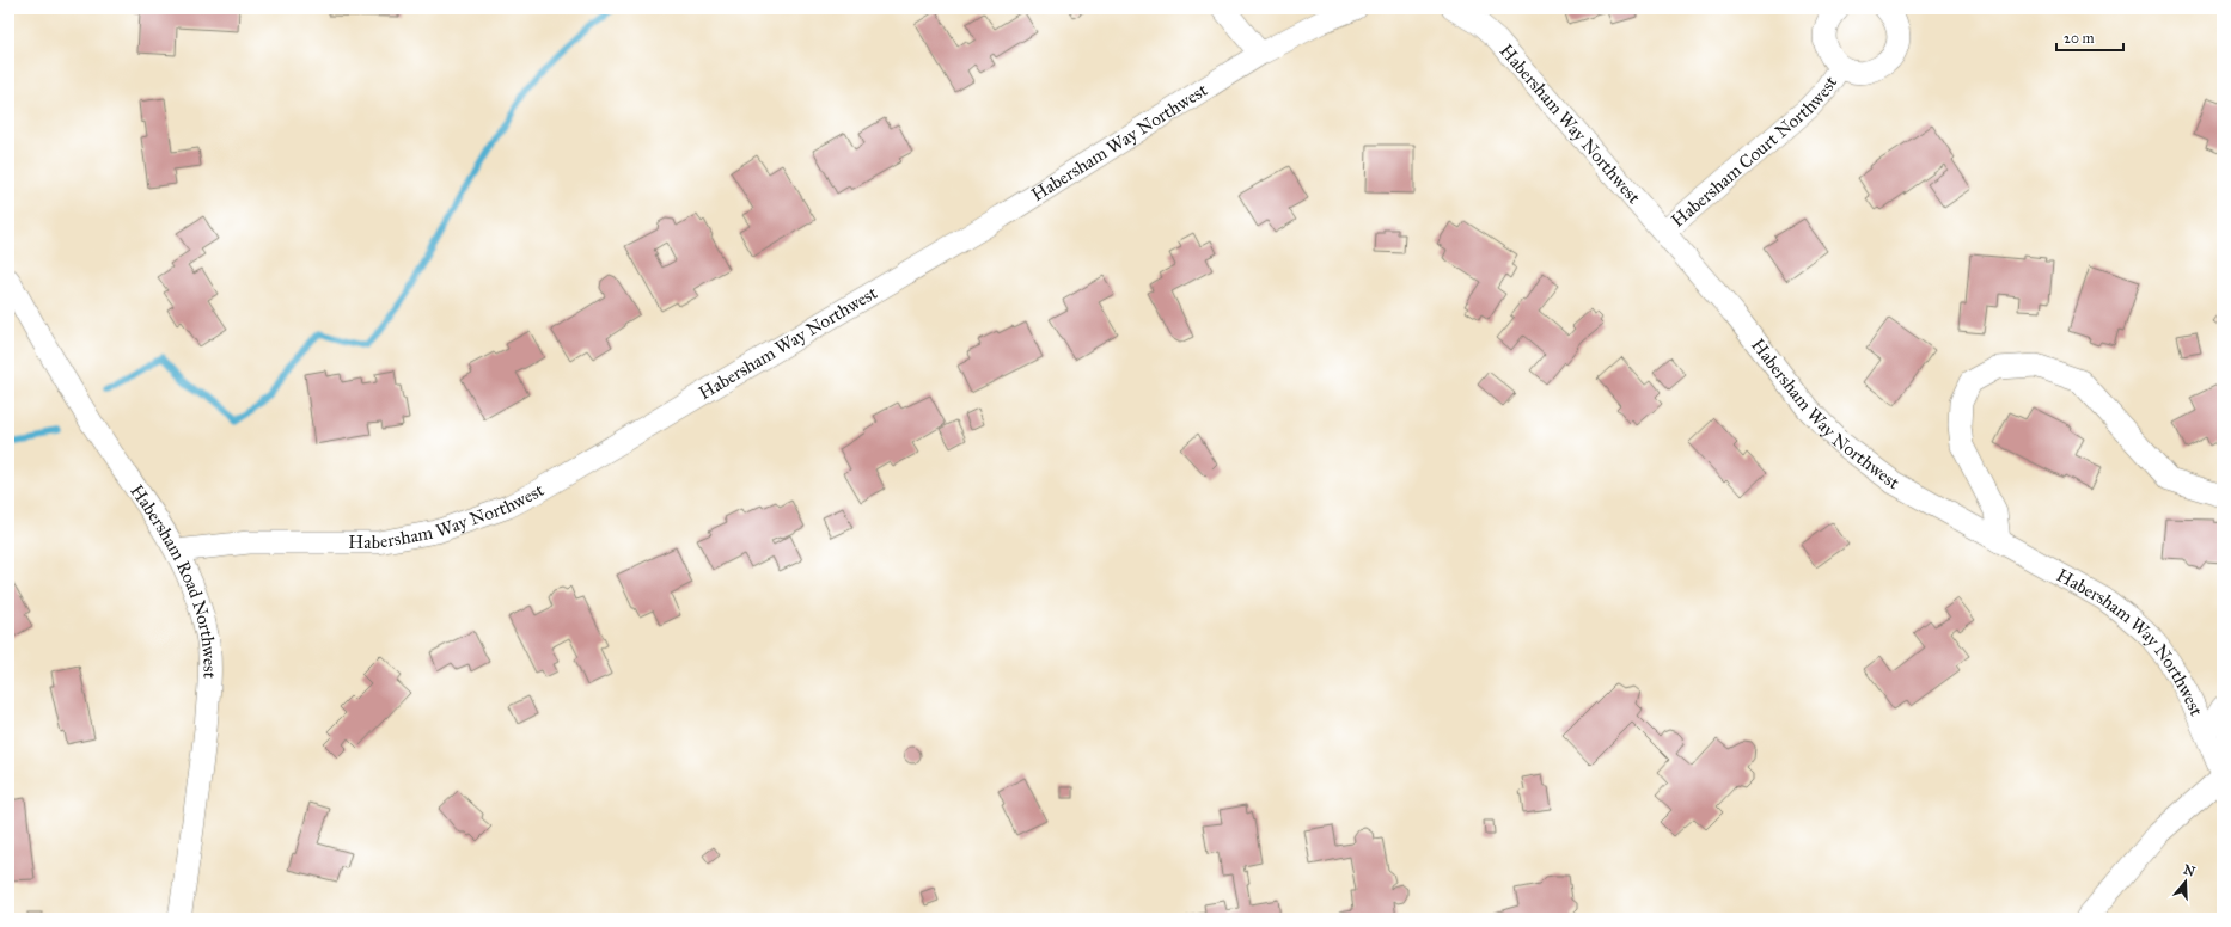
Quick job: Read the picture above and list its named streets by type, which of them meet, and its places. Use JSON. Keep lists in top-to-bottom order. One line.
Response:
{"streets":{"street":["Habersham Way Northwest","Habersham Court Northwest","Habersham Road Northwest"]},"crossings":[["Habersham Way Northwest","Habersham Court Northwest"],["Habersham Way Northwest","Habersham Road Northwest"]],"scale_bar":"20 m","north":"top"}
